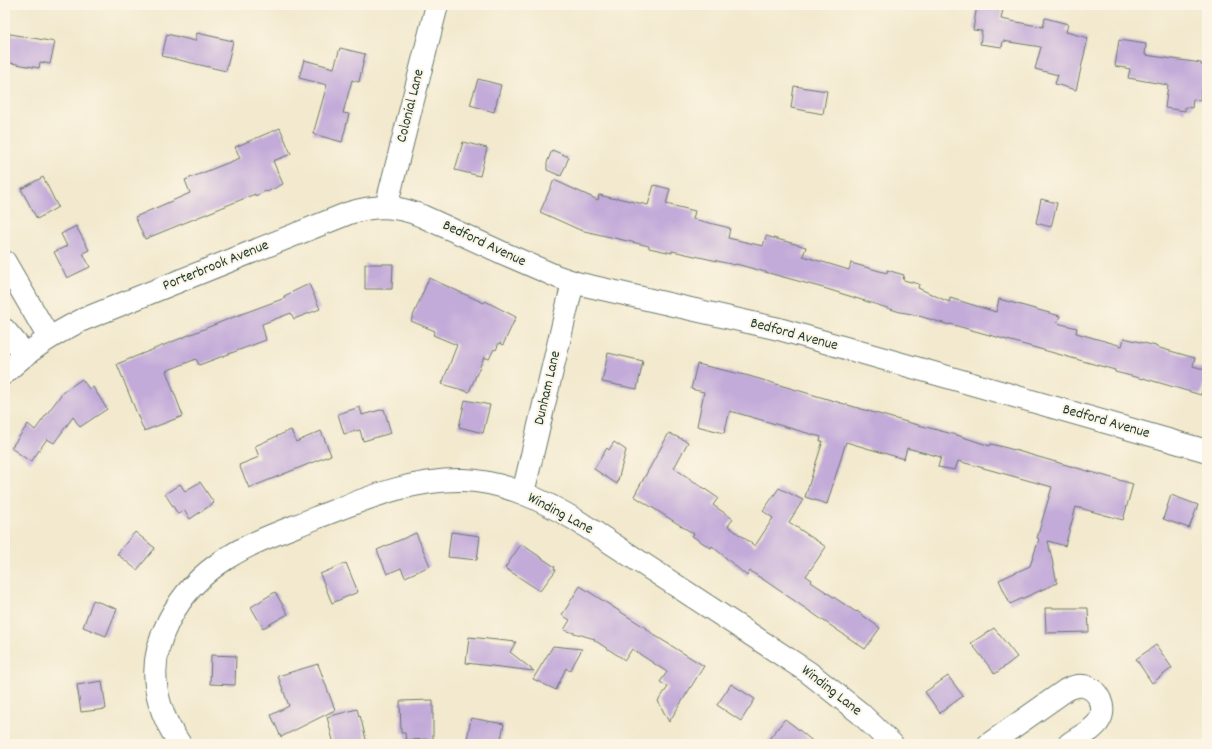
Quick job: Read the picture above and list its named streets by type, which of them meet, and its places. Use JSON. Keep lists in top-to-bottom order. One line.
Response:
{"streets":{"street":["Colonial Lane","Bedford Avenue","Porterbrook Avenue","Dunham Lane","Winding Lane"]},"crossings":[["Colonial Lane","Bedford Avenue"],["Colonial Lane","Porterbrook Avenue"],["Bedford Avenue","Porterbrook Avenue"],["Bedford Avenue","Dunham Lane"],["Dunham Lane","Winding Lane"]]}
